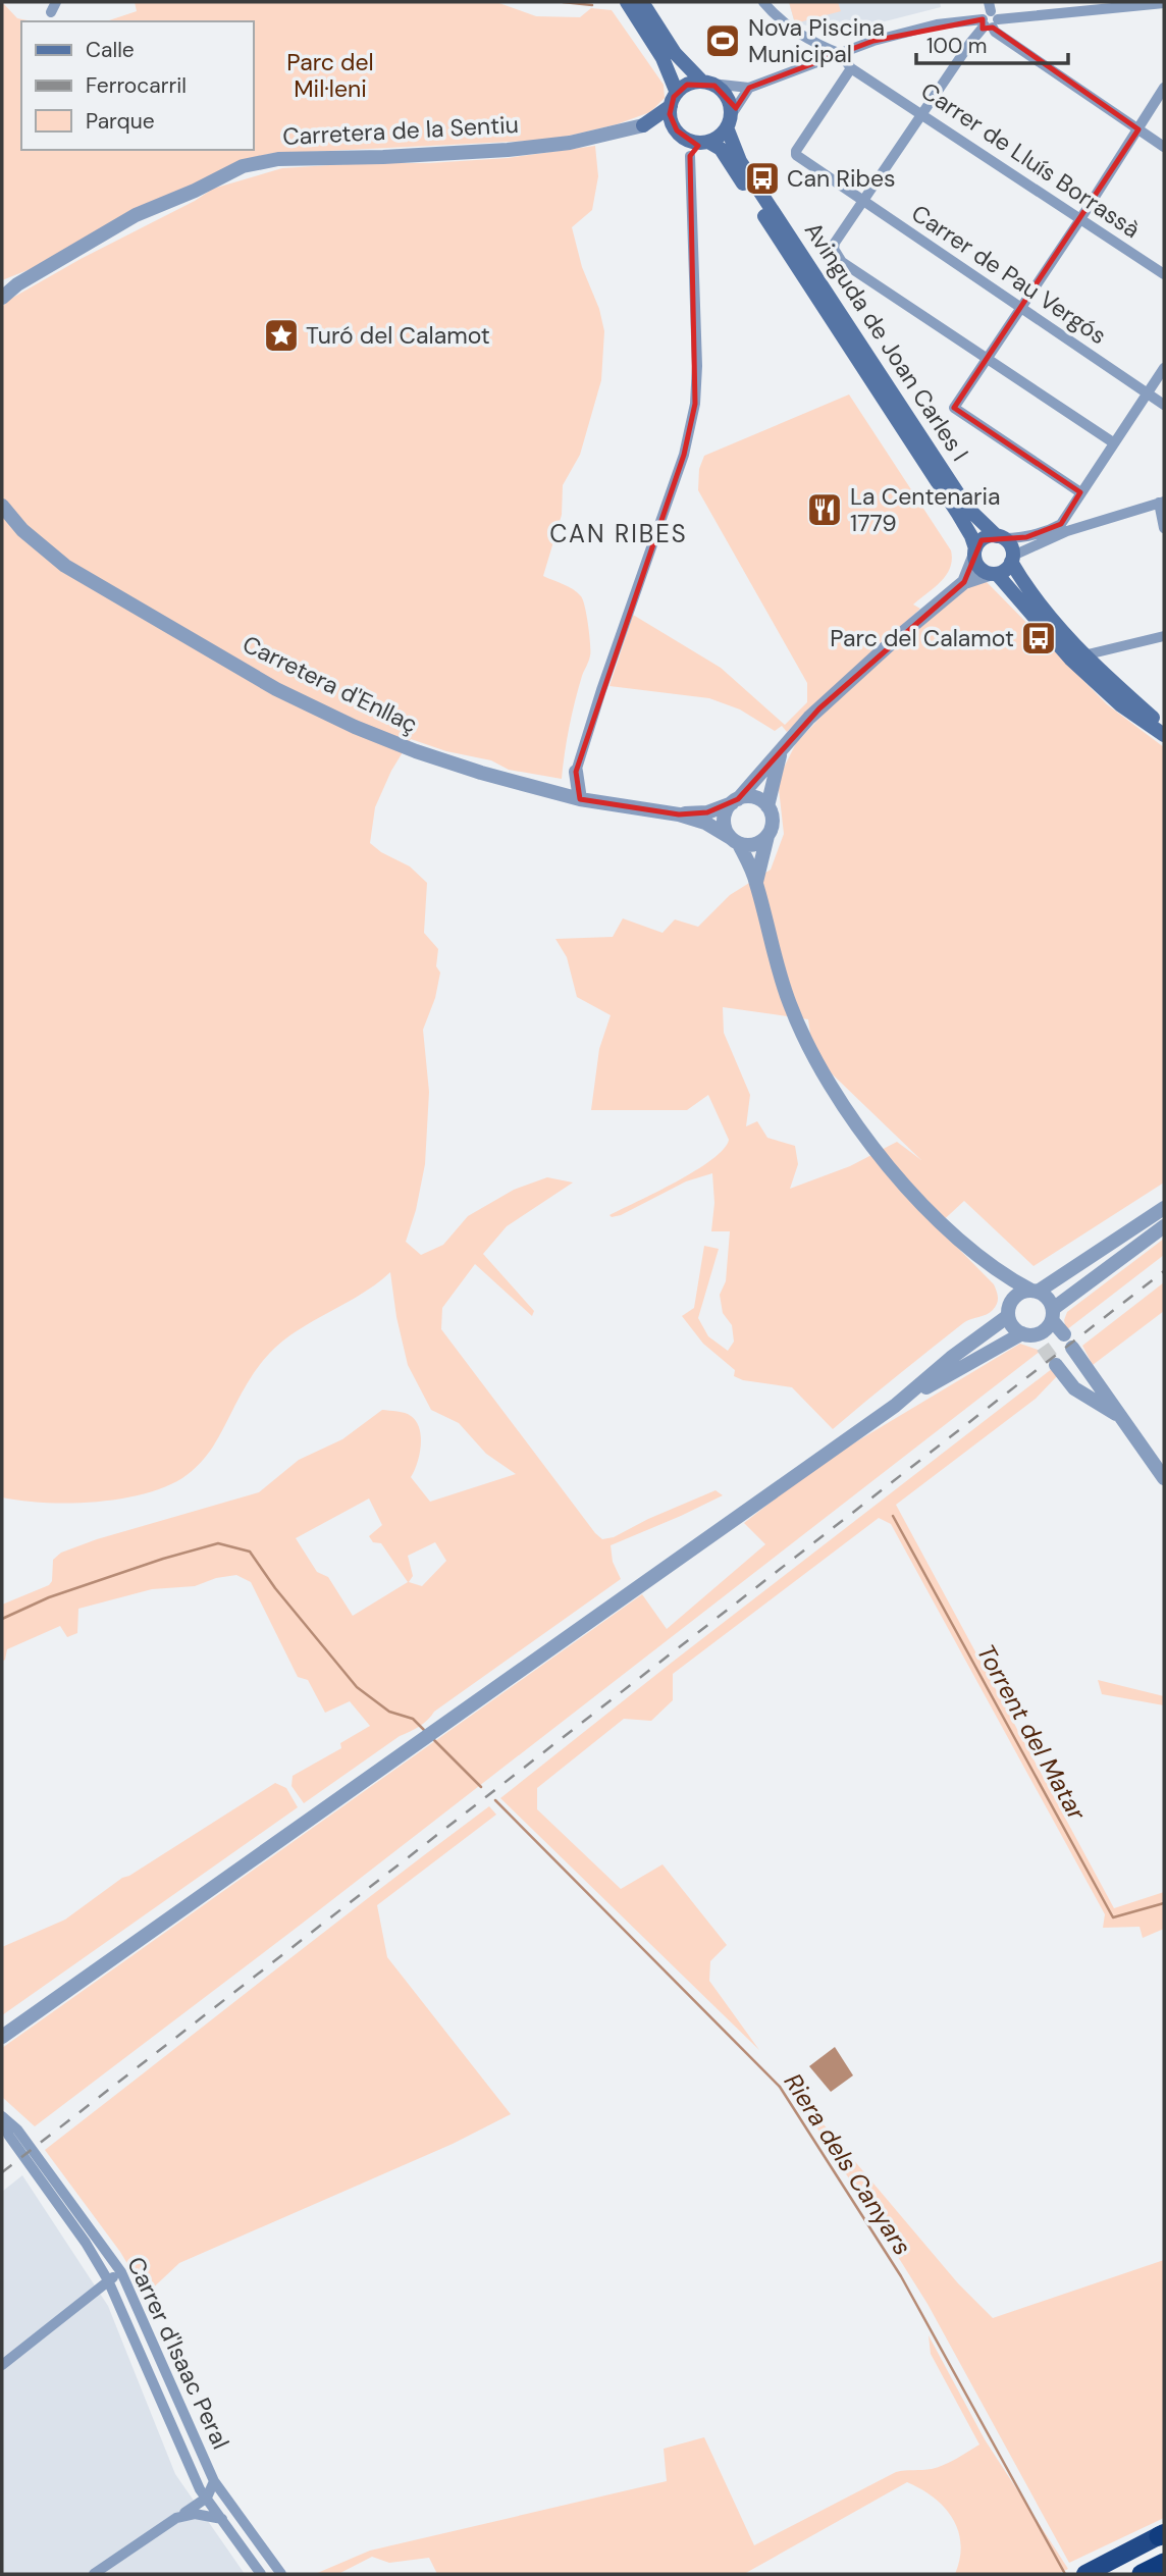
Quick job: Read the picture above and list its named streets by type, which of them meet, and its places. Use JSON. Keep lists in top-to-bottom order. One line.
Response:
{"streets":{"main road":["Avinguda de Joan Carles I"],"street":["Carretera de la Sentiu","Carrer de Lluís Borrassà","Carrer de Pau Vergós","Carretera d'Enllaç","Carrer d'Isaac Peral"]},"crossings":[["Carrer de Lluís Borrassà","Carrer de Pau Vergós"]],"districts":["CAN RIBES"],"water":["Torrent del Matar","Riera dels Canyars"],"parks":["Parc del Mil·leni"],"places":{"sports":["Nova Piscina Municipal"],"bus stop":["Can Ribes","Parc del Calamot"],"place":["Turó del Calamot"],"restaurant":["La Centenaria 1779"]},"legend":["Calle","Ferrocarril","Parque"],"scale_bar":"100 m"}
